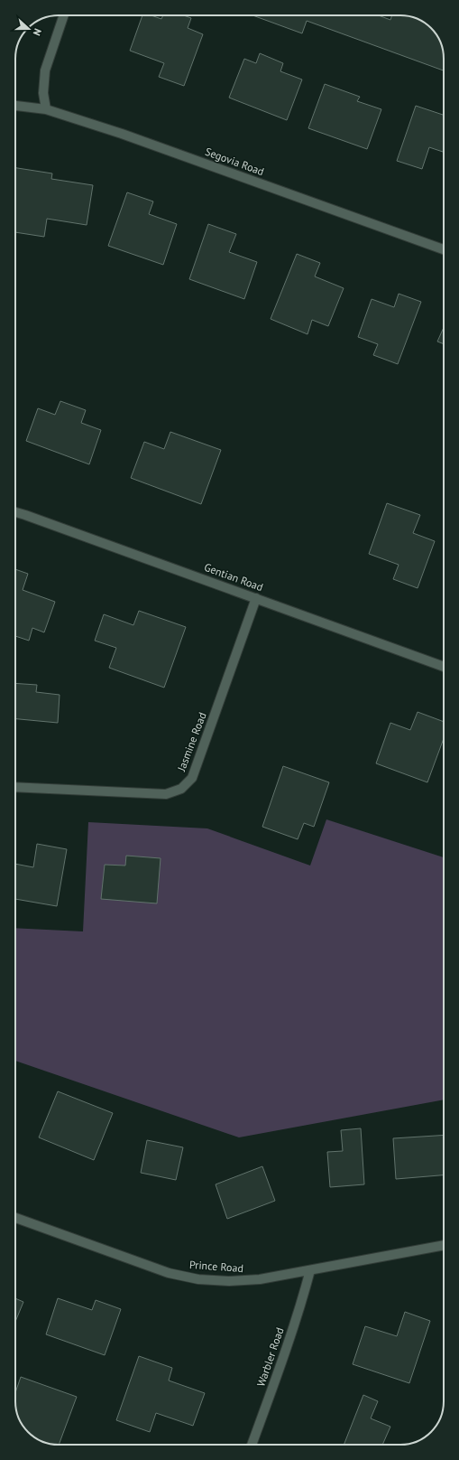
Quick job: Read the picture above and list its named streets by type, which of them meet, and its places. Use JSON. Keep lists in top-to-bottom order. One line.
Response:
{"streets":{"street":["Segovia Road","Gentian Road","Jasmine Road","Prince Road","Warbler Road"]},"crossings":[["Gentian Road","Jasmine Road"],["Prince Road","Warbler Road"]],"north":"right"}
